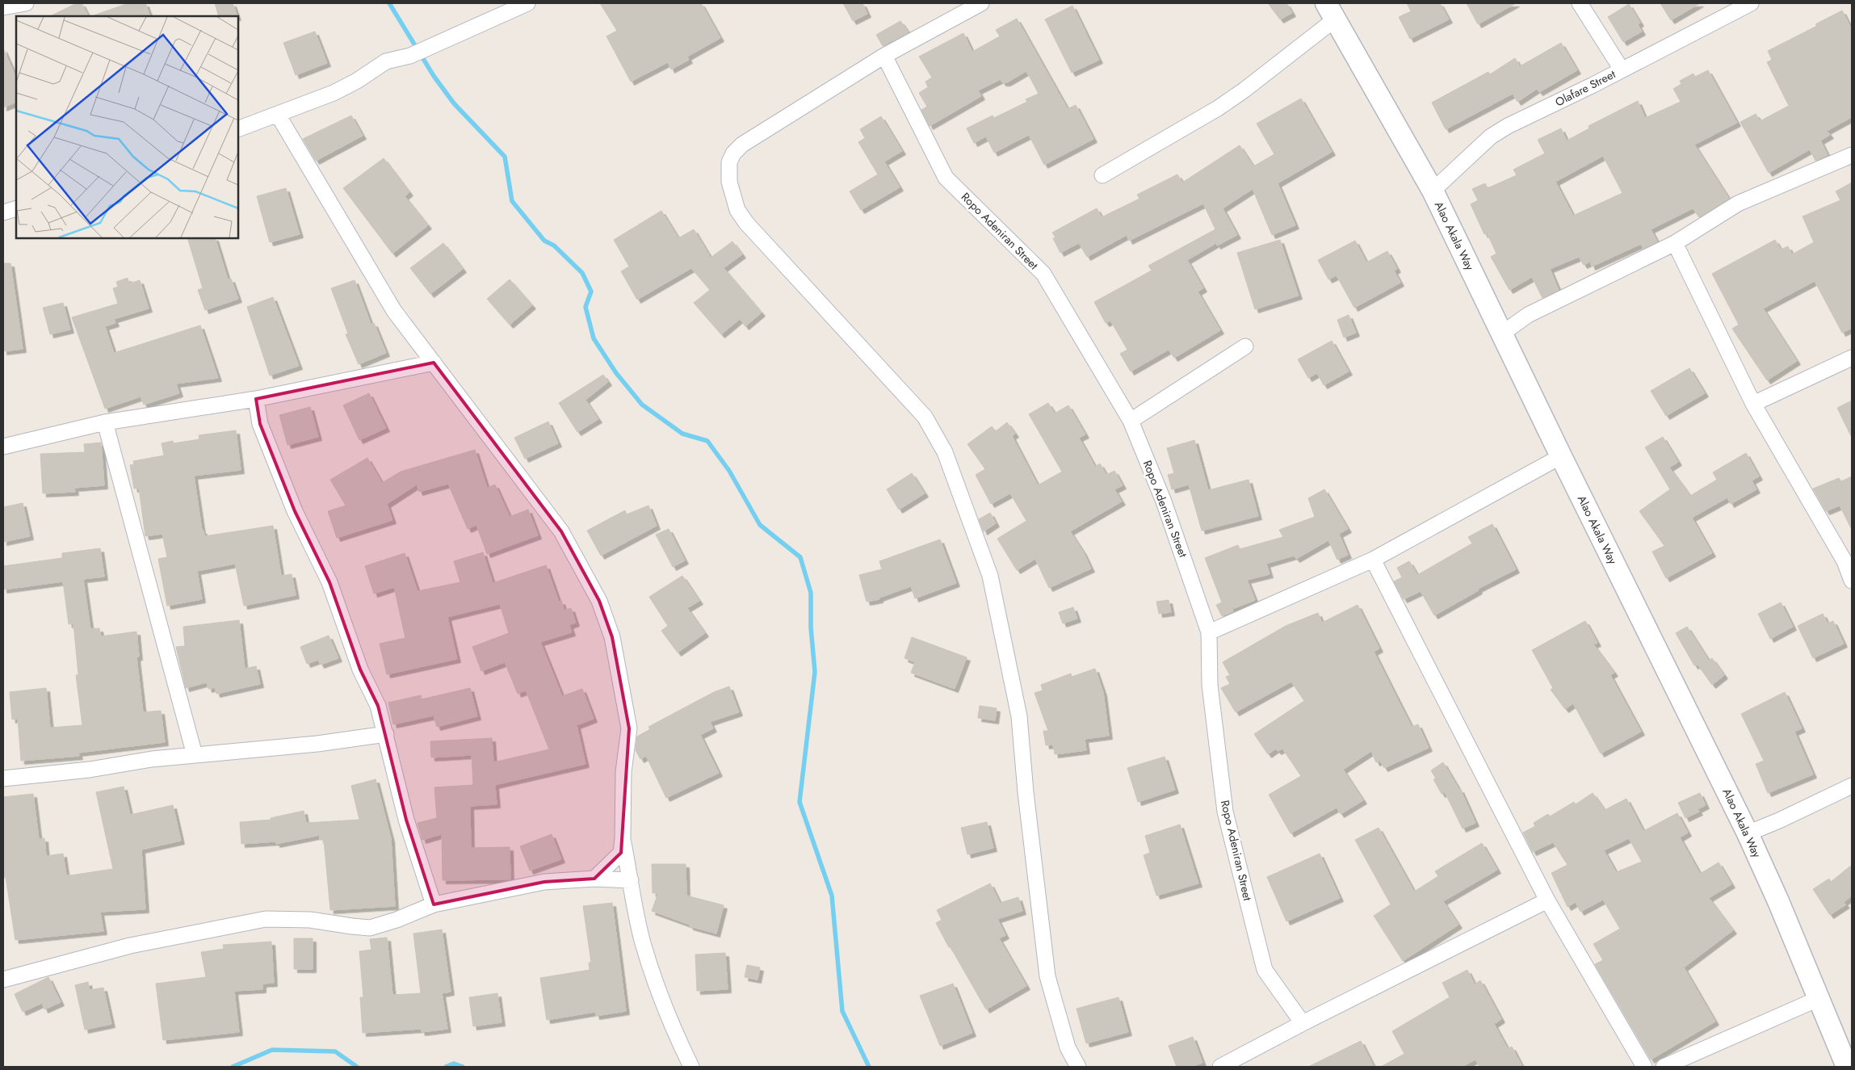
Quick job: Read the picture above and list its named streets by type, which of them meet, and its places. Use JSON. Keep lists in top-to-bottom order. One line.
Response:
{"streets":{"street":["Olafare Street","Ropo Adeniran Street","Alao Akala Way"]},"crossings":[["Olafare Street","Alao Akala Way"]]}
